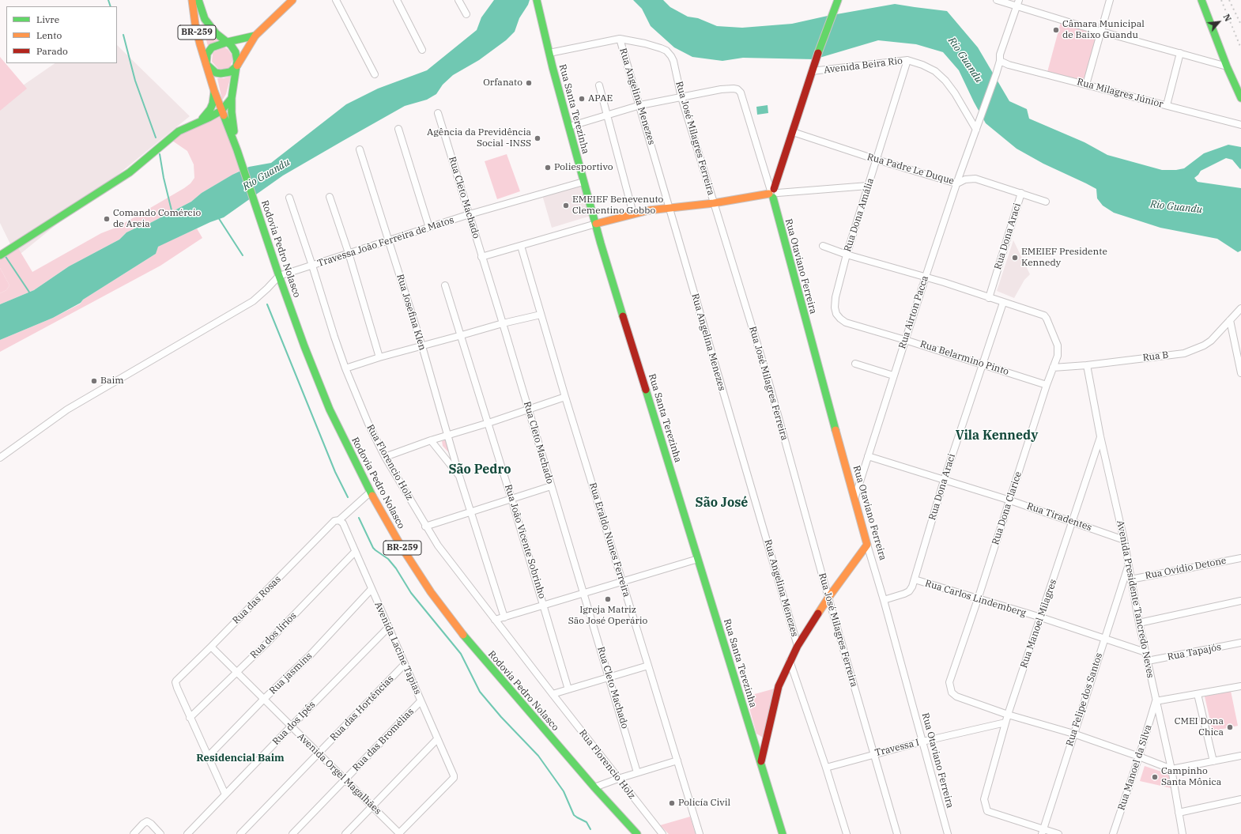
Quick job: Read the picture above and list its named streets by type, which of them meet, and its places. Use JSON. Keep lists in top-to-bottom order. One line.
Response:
{"streets":{"main road":["BR-259","Rua Santa Terezinha","Rodovia Pedro Nolasco","Rua Otaviano Ferreira"],"street":["Avenida Beira Rio","Rua Milagres Júnior","Rua Angelina Menezes","Rua José Milagres Ferreira","Rua Padre Le Duque","Rua Cleto Machado","Rua Dona Amália","Rua Dona Araci","Travessa João Ferreira de Matos","Rua Josefina Klen","Rua Airton Pacca","Rua B","Rua Belarmino Pinto","Rua Florencio Holz","Rua Dona Clarice","Rua Tiradentes","Rua Eraldo Nunes Ferreira","Rua João Vicente Sobrinho","Rua Ovídio Detone","Rua Carlos Lindemberg","Avenida Presidente Tancredo Neves","Rua das Rosas","Rua Manoel Milagres","Rua dos lírios","Avenida Lacine Tapias","Rua Tapajós","Rua jasmins","Rua Felipe dos Santos","Rua das Hortências","Rua dos Ipês","Rua das Bromélias","Travessa I","Rua Manoel da Silva","Avenida Orgel Magalhães"]},"crossings":[["BR-259","Rodovia Pedro Nolasco"],["Avenida Beira Rio","Rua Dona Amália"],["Avenida Beira Rio","Rua Airton Pacca"],["Rua Milagres Júnior","Rua Airton Pacca"],["Rua Angelina Menezes","Rua José Milagres Ferreira"],["Rua Santa Terezinha","Rua José Milagres Ferreira"],["Rua Santa Terezinha","Travessa João Ferreira de Matos"],["Rua José Milagres Ferreira","Rua Otaviano Ferreira"],["Rua José Milagres Ferreira","Travessa I"],["Rua Padre Le Duque","Rua Dona Amália"],["Rua Padre Le Duque","Rua Dona Araci"],["Rua Padre Le Duque","Rua Airton Pacca"],["Rua Cleto Machado","Travessa João Ferreira de Matos"],["Rua Dona Amália","Rua Belarmino Pinto"],["Rua Dona Araci","Rua Otaviano Ferreira"],["Rua Dona Araci","Rua Belarmino Pinto"],["Rua Dona Araci","Rua Dona Clarice"],["Rua Dona Araci","Rua Tiradentes"],["Rua Dona Araci","Rua Carlos Lindemberg"],["Travessa João Ferreira de Matos","Rodovia Pedro Nolasco"],["Travessa João Ferreira de Matos","Rua Josefina Klen"],["Travessa João Ferreira de Matos","Rua Florencio Holz"],["Rodovia Pedro Nolasco","Rua das Rosas"],["Rua Otaviano Ferreira","Rua Airton Pacca"],["Rua Otaviano Ferreira","Travessa I"],["Rua Airton Pacca","Rua Belarmino Pinto"],["Rua Airton Pacca","Rua Tiradentes"],["Rua B","Rua Dona Clarice"],["Rua B","Avenida Presidente Tancredo Neves"],["Rua Belarmino Pinto","Rua Dona Clarice"],["Rua Dona Clarice","Rua Tiradentes"],["Rua Dona Clarice","Rua Carlos Lindemberg"],["Rua Dona Clarice","Rua Manoel Milagres"],["Rua Tiradentes","Avenida Presidente Tancredo Neves"],["Rua Tiradentes","Rua Manoel Milagres"],["Rua Ovídio Detone","Avenida Presidente Tancredo Neves"],["Rua Carlos Lindemberg","Avenida Presidente Tancredo Neves"],["Rua Carlos Lindemberg","Rua Manoel Milagres"],["Rua Carlos Lindemberg","Rua Felipe dos Santos"],["Avenida Presidente Tancredo Neves","Rua Manoel Milagres"],["Avenida Presidente Tancredo Neves","Rua Tapajós"],["Avenida Presidente Tancredo Neves","Rua Felipe dos Santos"],["Avenida Presidente Tancredo Neves","Rua Manoel da Silva"],["Rua das Rosas","Rua dos lírios"],["Rua das Rosas","Avenida Lacine Tapias"],["Rua das Rosas","Avenida Orgel Magalhães"],["Rua Manoel Milagres","Rua Felipe dos Santos"],["Rua Manoel Milagres","Travessa I"],["Rua dos lírios","Avenida Lacine Tapias"],["Rua dos lírios","Avenida Orgel Magalhães"],["Avenida Lacine Tapias","Rua jasmins"],["Avenida Lacine Tapias","Rua das Hortências"],["Avenida Lacine Tapias","Rua dos Ipês"],["Avenida Lacine Tapias","Rua das Bromélias"],["Avenida Lacine Tapias","Avenida Orgel Magalhães"],["Rua jasmins","Avenida Orgel Magalhães"],["Rua das Hortências","Avenida Orgel Magalhães"],["Rua dos Ipês","Avenida Orgel Magalhães"],["Rua das Bromélias","Avenida Orgel Magalhães"]],"districts":["Vila Kennedy","São Pedro","São José","Residencial Baim"],"water":["Rio Guandu"],"places":["Câmara Municipal de Baixo Guandu","Orfanato","APAE","Agência da Previdência Social -INSS","Poliesportivo","EMEIEF Benevenuto Clementino Gobbo","Comando Comércio de Areia","EMEIEF Presidente Kennedy","Baim","Igreja Matriz São José Operário","CMEI Dona Chica","Campinho Santa Mônica","Policía Civil"],"legend":["Livre","Lento","Parado"],"north":"top right"}
